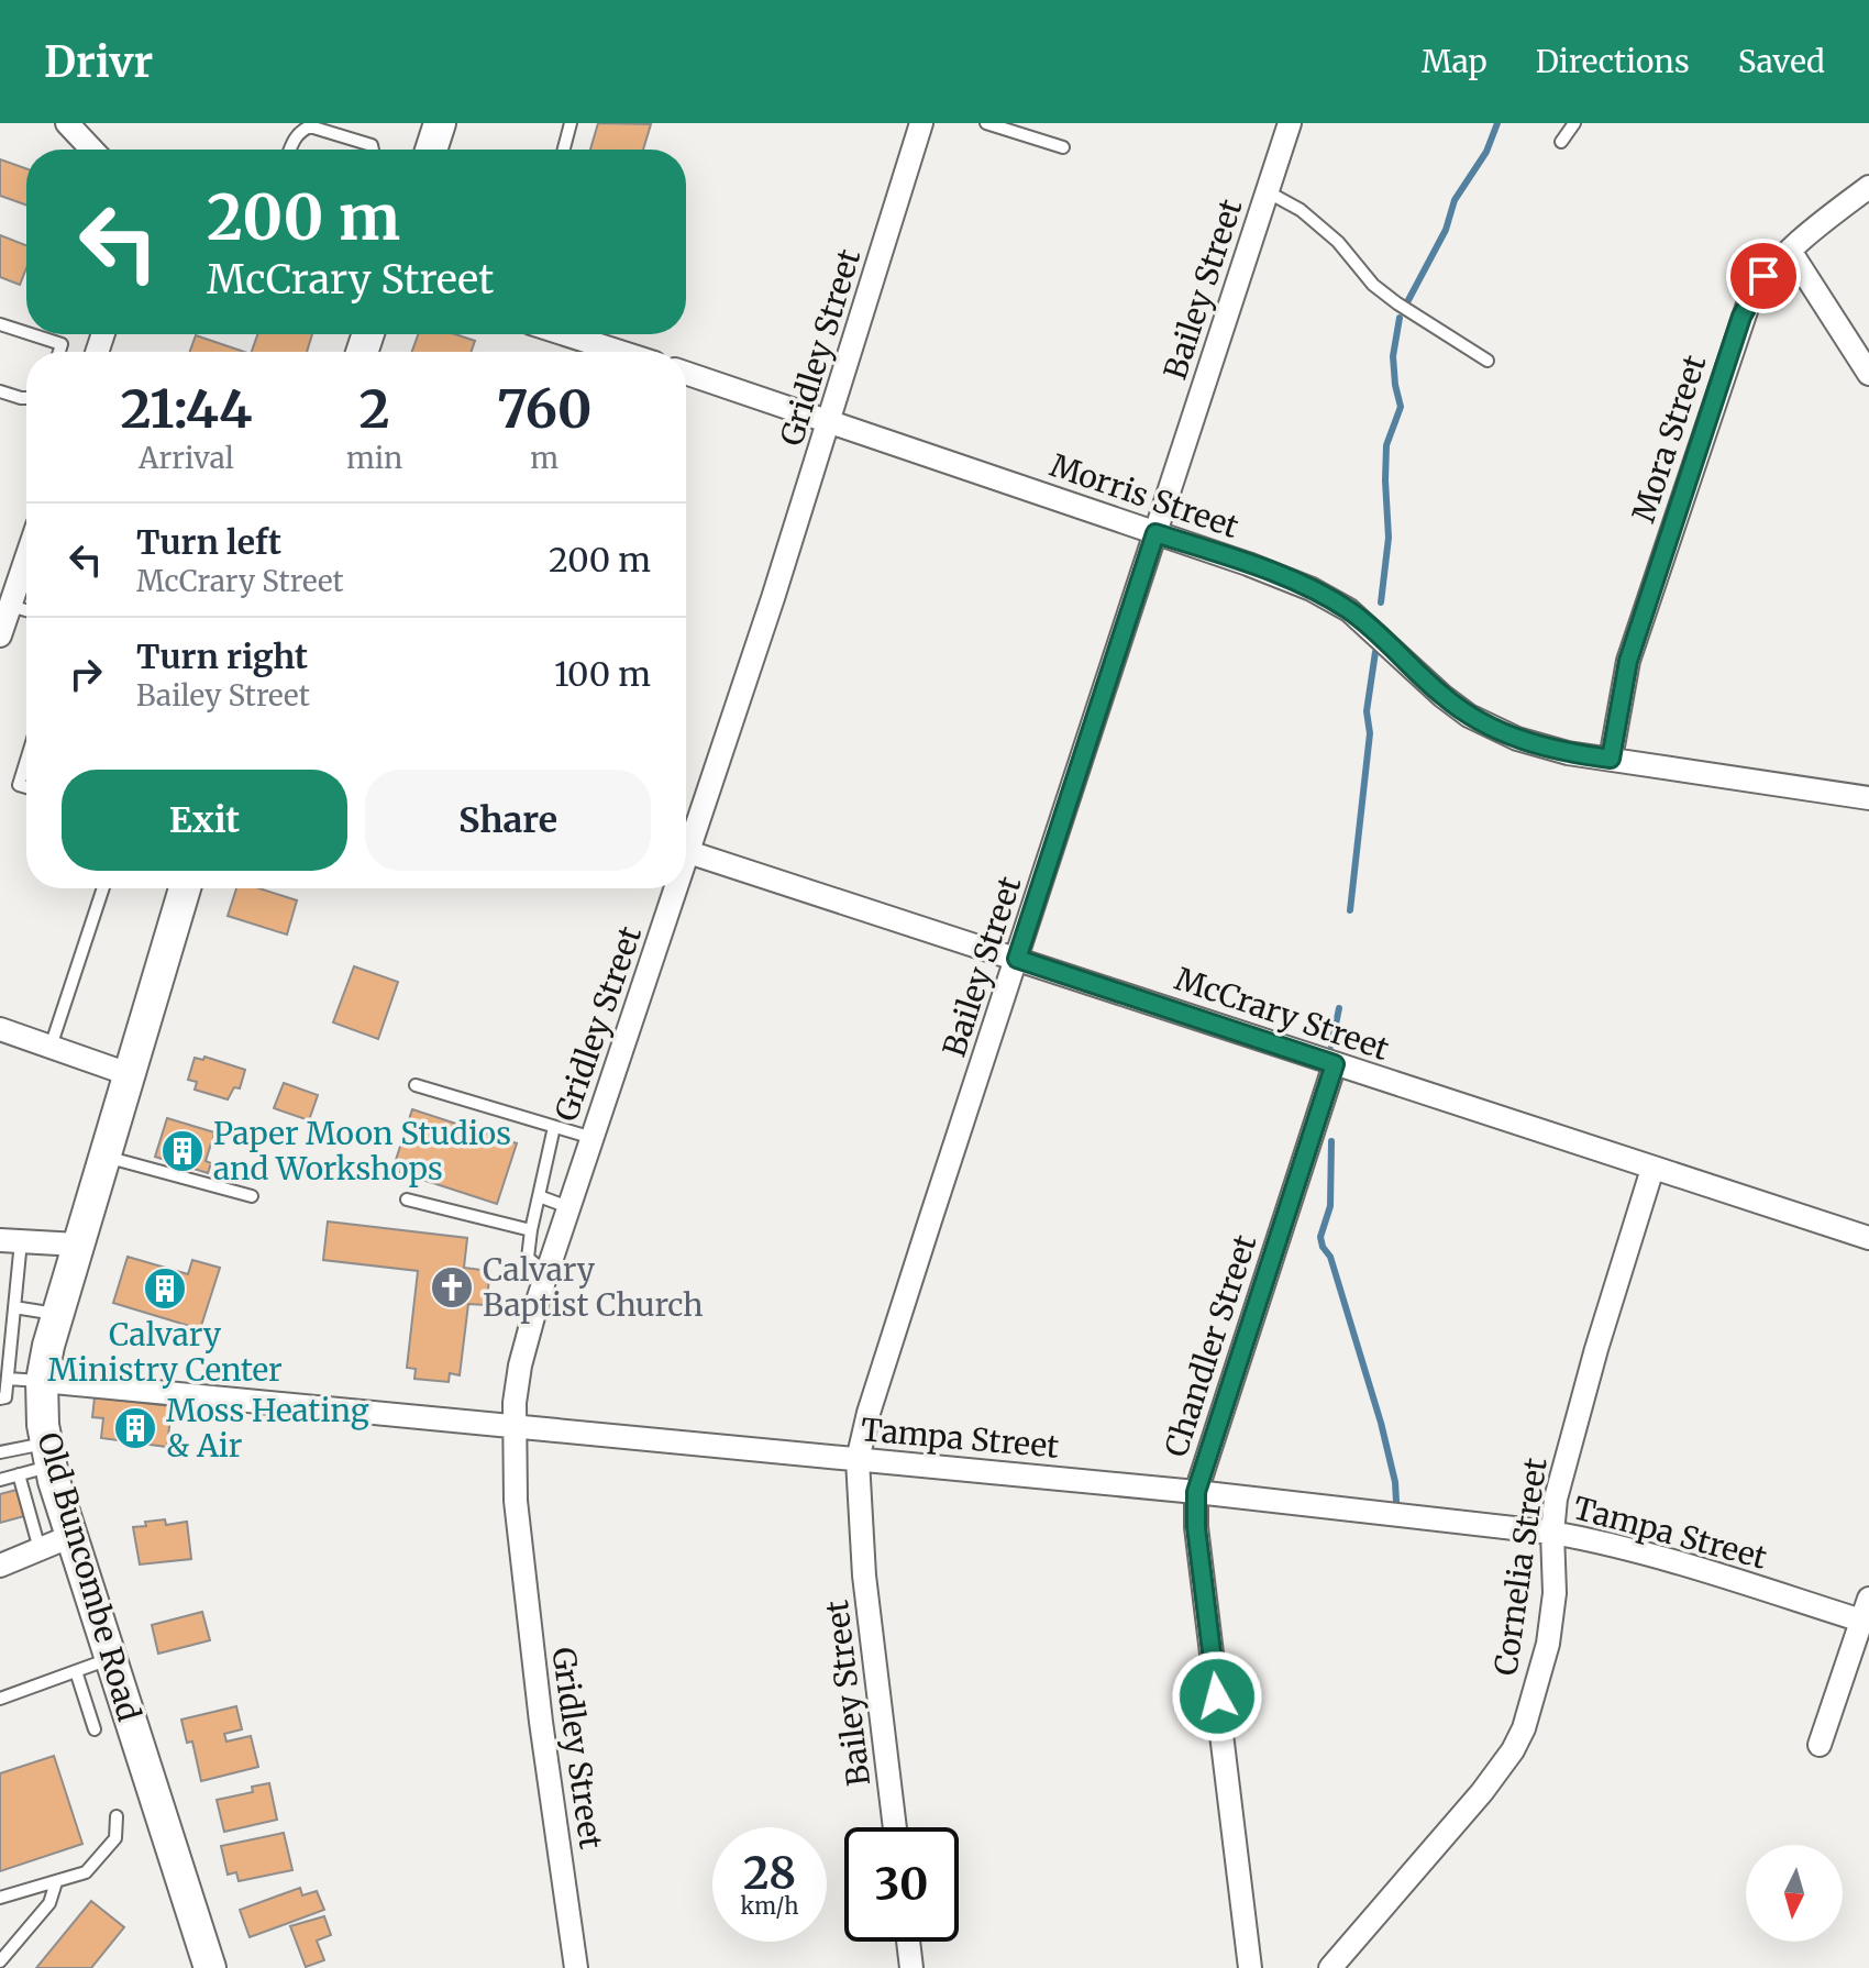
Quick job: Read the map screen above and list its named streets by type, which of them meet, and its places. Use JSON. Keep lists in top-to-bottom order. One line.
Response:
{"streets":{"street":["Bailey Street","Gridley Street","Mora Street","Morris Street","McCrary Street","Chandler Street","Tampa Street","Cornelia Street","Old Buncombe Road"]},"crossings":[["Bailey Street","Morris Street"],["Bailey Street","McCrary Street"],["Bailey Street","Tampa Street"],["Gridley Street","Morris Street"],["Gridley Street","Tampa Street"],["Mora Street","Morris Street"],["McCrary Street","Chandler Street"],["McCrary Street","Cornelia Street"],["Chandler Street","Tampa Street"],["Tampa Street","Cornelia Street"],["Tampa Street","Old Buncombe Road"]],"places":{"building":["Paper Moon Studios and Workshops","Calvary Ministry Center","Moss Heating & Air"],"church":["Calvary Baptist Church"]},"north":"bottom","page":{"header":"Drivr","nav":["Map","Directions","Saved"],"turn":["200 m","McCrary Street"],"eta":["21:44","Arrival","2","min","760","m"],"list":[{"name":"Turn left","note":"McCrary Street","value":"200 m"},{"name":"Turn right","note":"Bailey Street","value":"100 m"}],"buttons":["Exit","Share"],"speed":"28 km/h","limit":"30"}}
